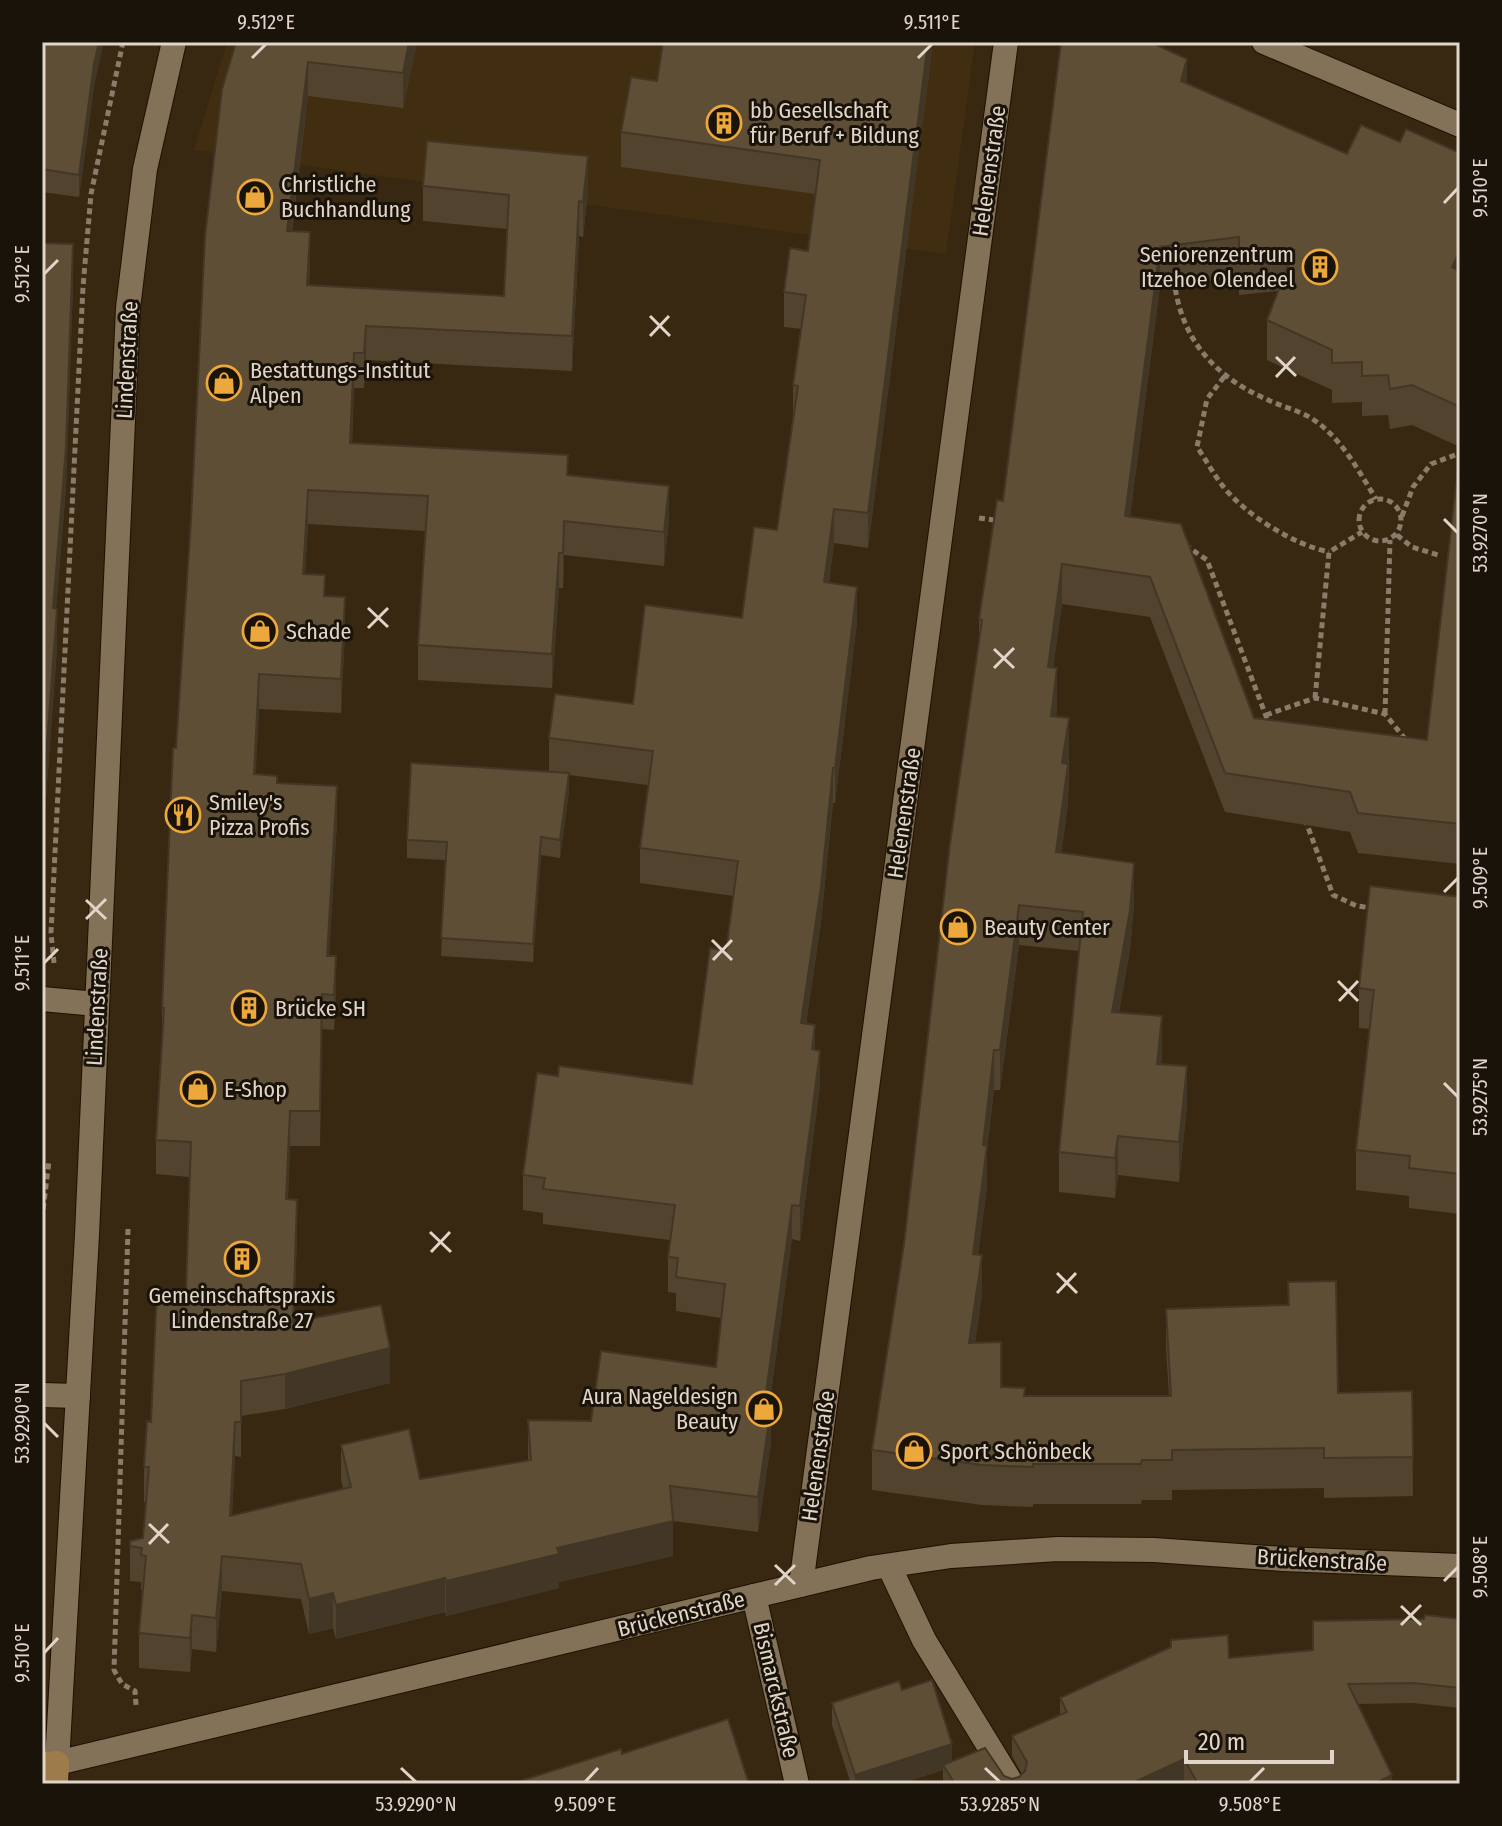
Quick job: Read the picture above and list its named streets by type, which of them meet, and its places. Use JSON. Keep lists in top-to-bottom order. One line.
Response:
{"streets":{"street":["Helenenstraße","Lindenstraße","Brückenstraße","Bismarckstraße"]},"crossings":[["Helenenstraße","Brückenstraße"],["Lindenstraße","Brückenstraße"],["Brückenstraße","Bismarckstraße"]],"places":{"building":["bb Gesellschaft für Beruf + Bildung","Seniorenzentrum Itzehoe Olendeel","Brücke SH","Gemeinschaftspraxis Lindenstraße 27"],"shop":["Christliche Buchhandlung","Bestattungs-Institut Alpen","Schade","Beauty Center","E-Shop","Aura Nageldesign Beauty","Sport Schönbeck"],"restaurant":["Smiley's Pizza Profis"]},"scale_bar":"20 m","coordinates":["9.512°E","9.511°E","9.510°E","53.9270°N","9.509°E","53.9275°N","53.9290°N","9.508°E","53.9285°N"]}
